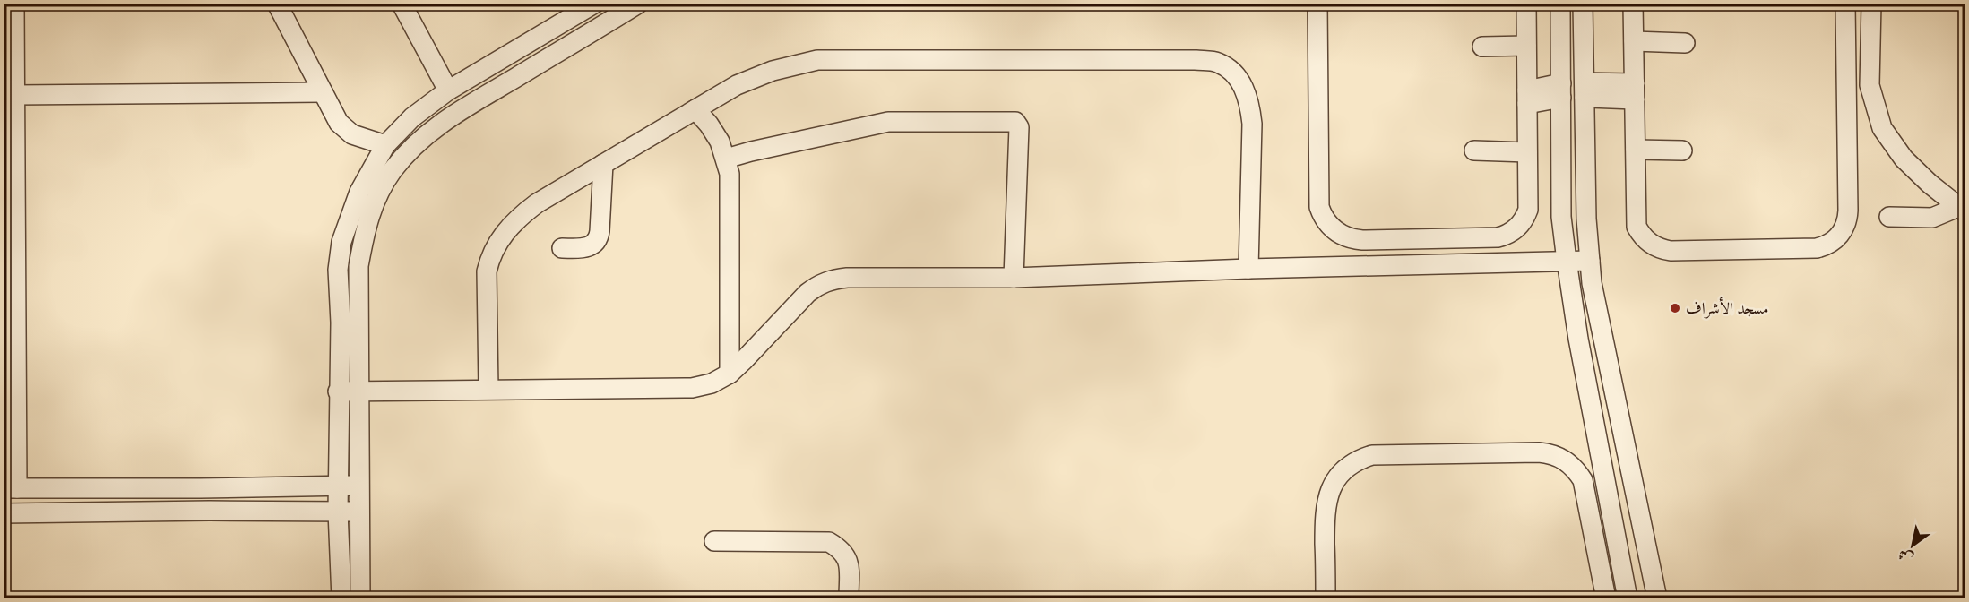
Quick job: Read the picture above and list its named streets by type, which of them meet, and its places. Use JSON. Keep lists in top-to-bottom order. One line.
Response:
{"places":["مسجد الأشراف"],"north":"bottom left"}
